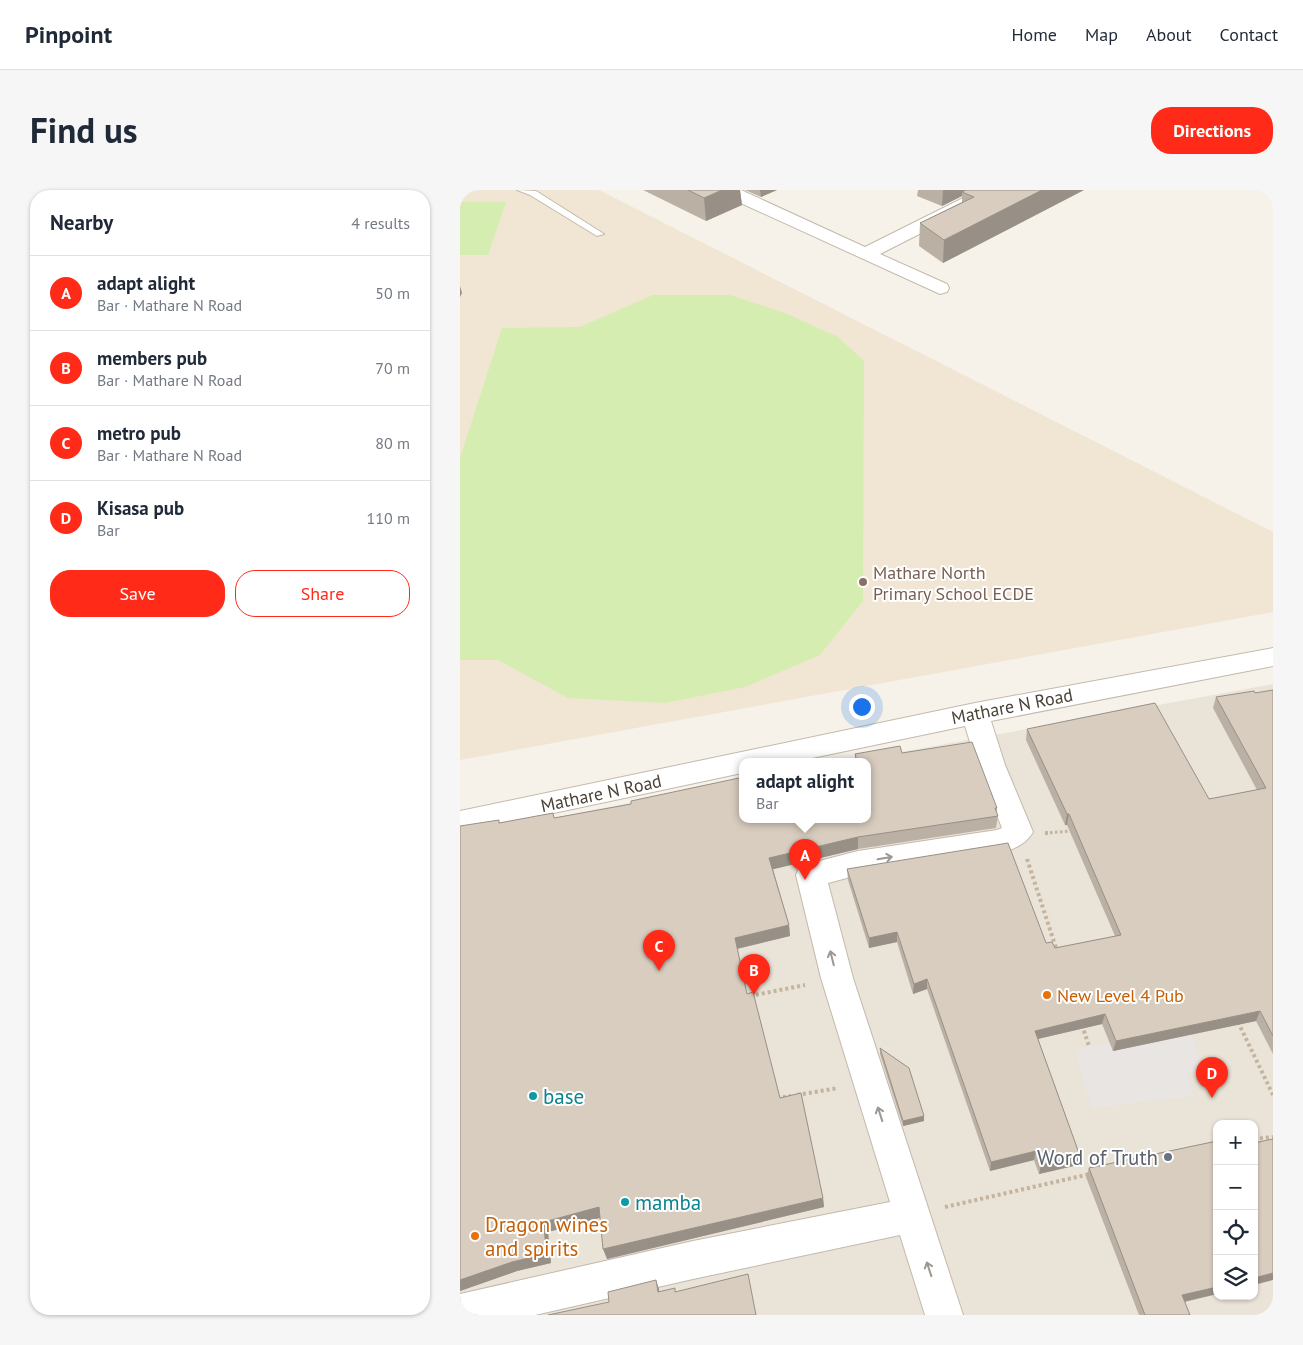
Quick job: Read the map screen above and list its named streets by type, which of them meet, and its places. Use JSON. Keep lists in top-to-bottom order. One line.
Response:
{"streets":{"street":["Mathare N Road"]},"places":["Mathare North Primary School ECDE","New Level 4 Pub","base","Word of Truth","mamba","Dragon wines and spirits"],"page":{"header":"Pinpoint","nav":["Home","Map","About","Contact"],"title":"Find us","buttons":["Directions",["Save","Share"]],"heading":["Nearby","4 results"],"list":[{"mark":"A","name":"adapt alight","note":"Bar · Mathare N Road","value":"50 m"},{"mark":"B","name":"members pub","note":"Bar · Mathare N Road","value":"70 m"},{"mark":"C","name":"metro pub","note":"Bar · Mathare N Road","value":"80 m"},{"mark":"D","name":"Kisasa pub","note":"Bar","value":"110 m"}],"popup":["adapt alight","Bar"],"pins":["A","C","B","D"],"map_buttons":["+","−"]}}
